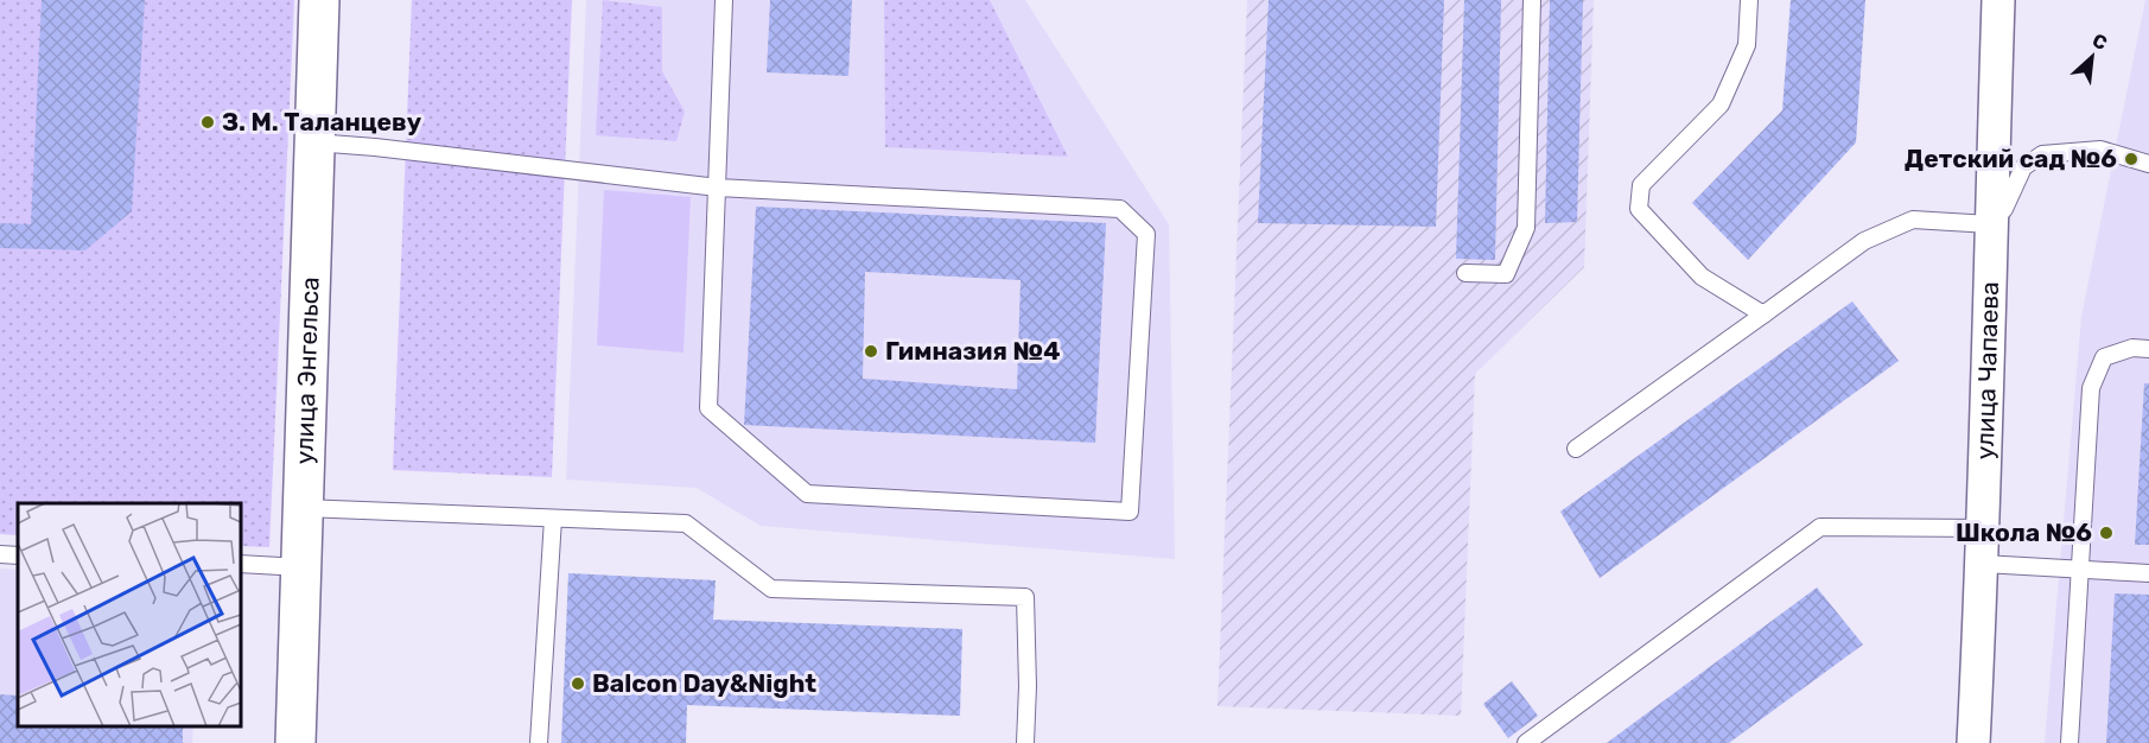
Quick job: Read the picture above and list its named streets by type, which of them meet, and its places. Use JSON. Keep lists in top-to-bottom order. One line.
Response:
{"streets":{"street":["улица Энгельса","улица Чапаева"]},"places":["З. М. Таланцеву","Детский сад №6","Гимназия №4","Школа №6","Balcon Day&Night"],"north":"top right"}
